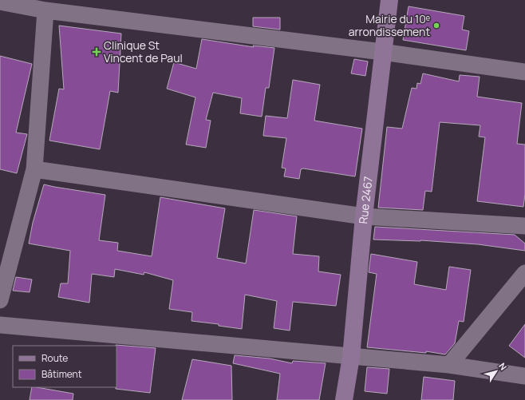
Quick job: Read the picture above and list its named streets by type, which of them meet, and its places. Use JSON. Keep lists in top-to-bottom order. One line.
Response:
{"streets":{"street":["Rue 2467"]},"places":{"other":["Mairie du 10ᵉ arrondissement"],"health":["Clinique St Vincent de Paul"]},"legend":["Route","Bâtiment"],"north":"top right"}
